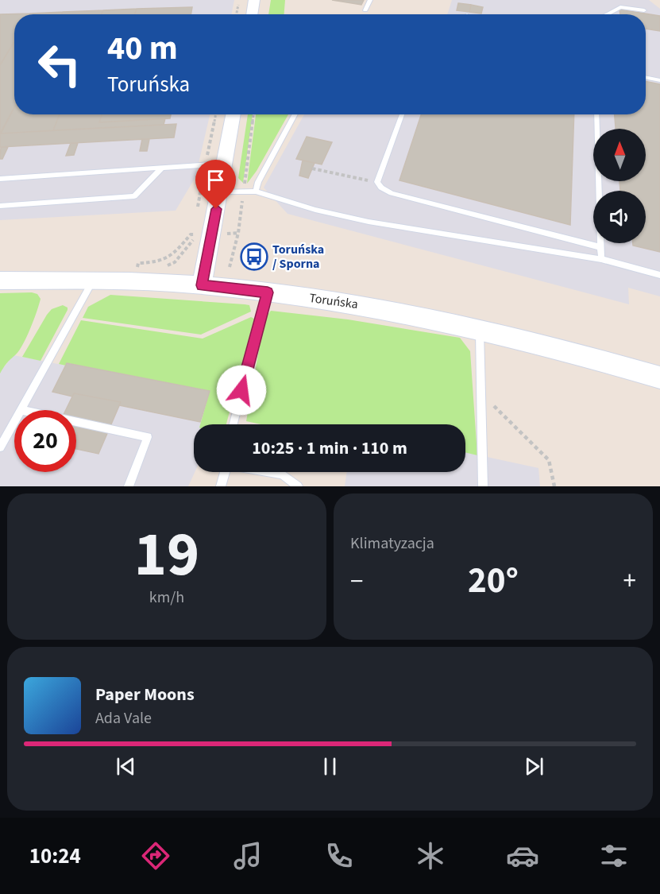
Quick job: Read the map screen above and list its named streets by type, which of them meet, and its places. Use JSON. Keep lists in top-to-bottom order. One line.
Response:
{"streets":{"street":["Toruńska"]},"places":{"bus stop":["Toruńska / Sporna"]},"north":"top","page":{"turn":["40 m","Toruńska"],"limit":"20","trip":"10:25 · 1 min · 110 m","tile":[["19","km/h"],"Klimatyzacja"],"heat":["−","20°","+"],"song":["Paper Moons","Ada Vale"],"tabs":"10:24"}}
